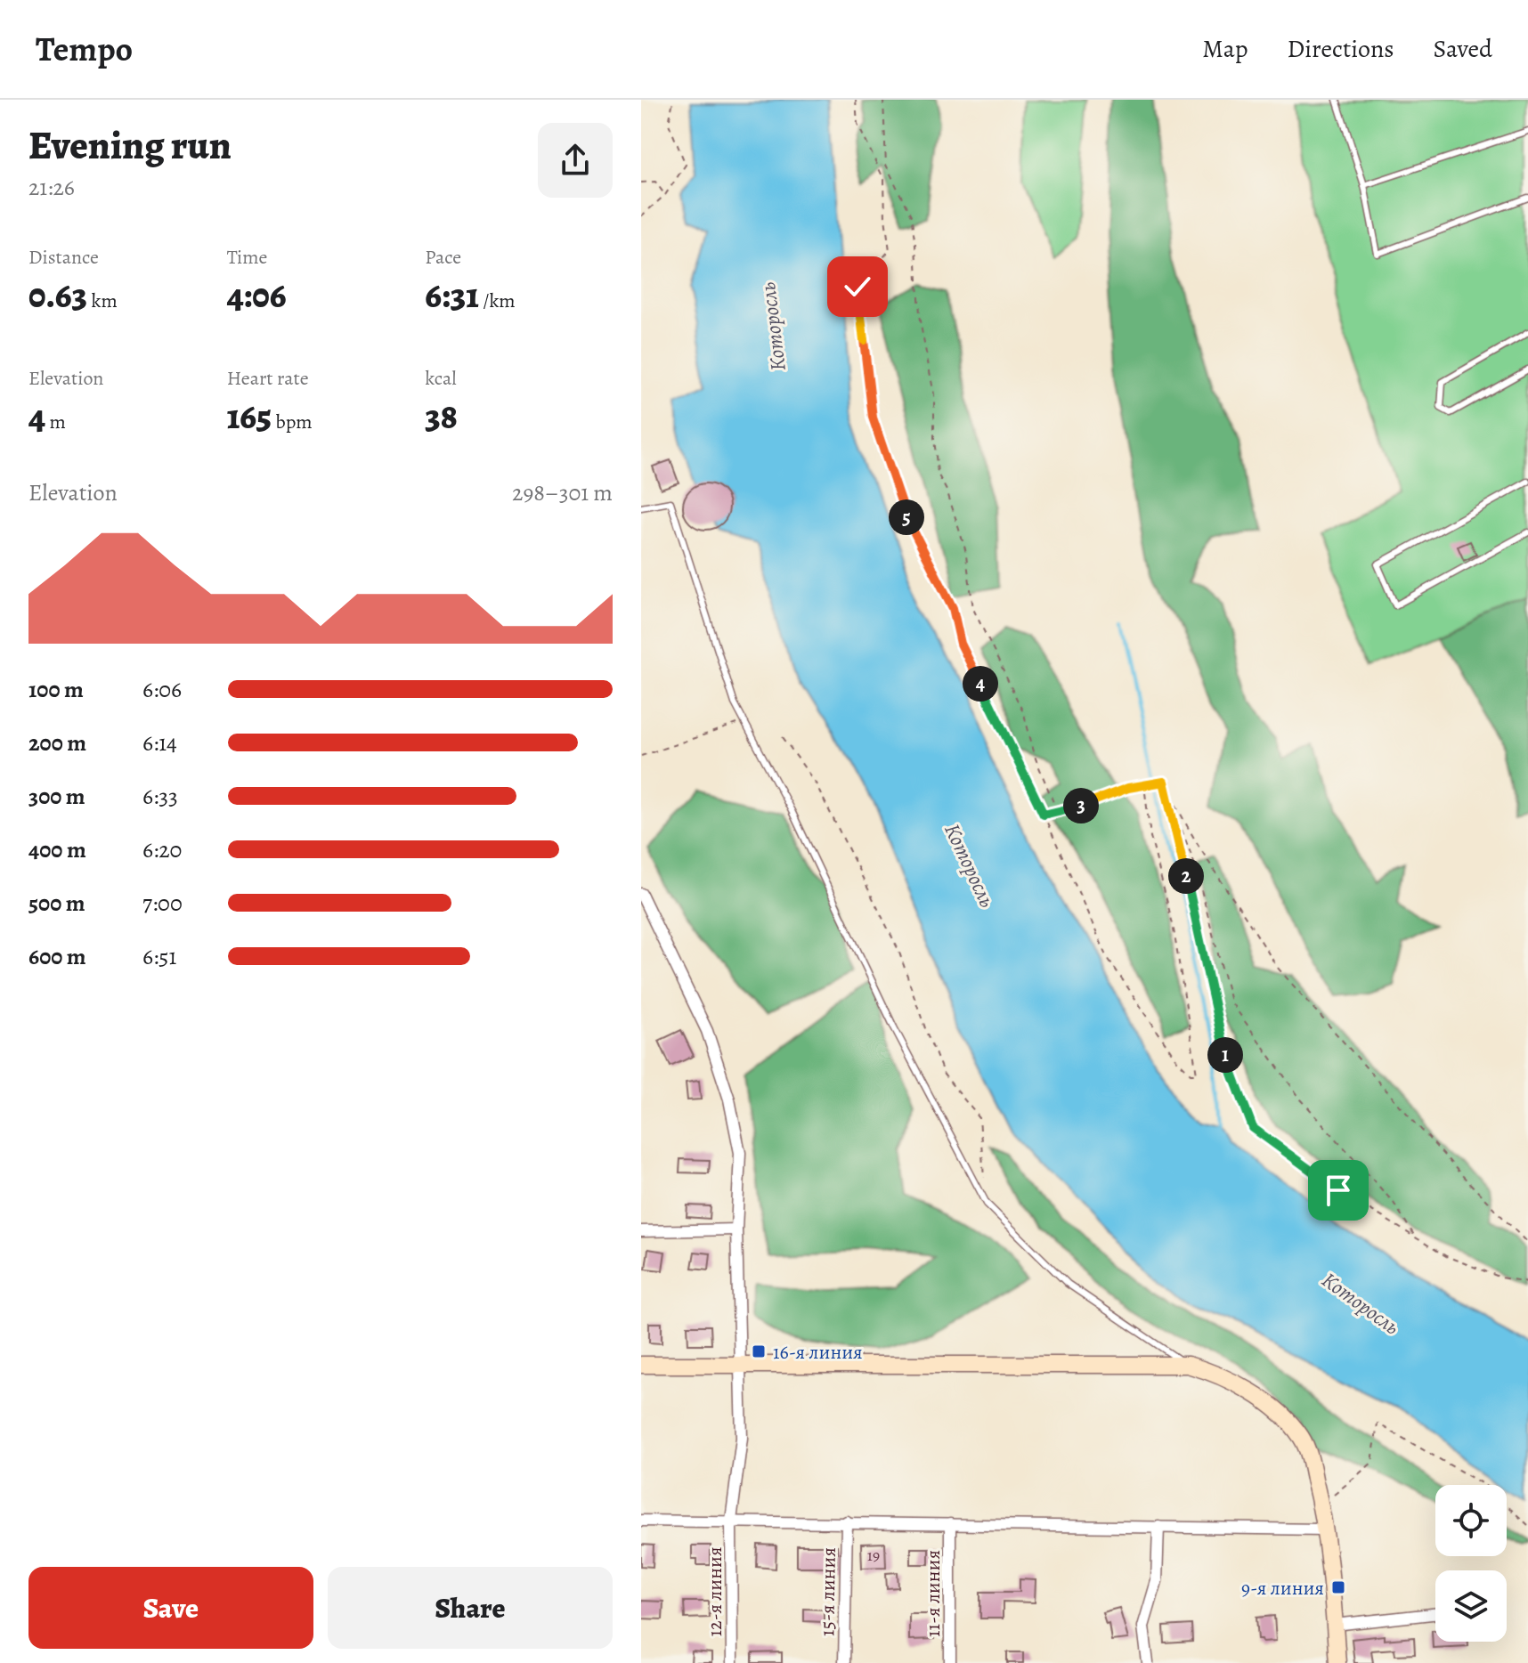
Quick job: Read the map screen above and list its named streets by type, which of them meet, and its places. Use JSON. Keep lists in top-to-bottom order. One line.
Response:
{"streets":{"street":["12-я линия","15-я линия","11-я линия"]},"water":["Которосль"],"places":{"transit":["16-я линия","9-я линия"]},"house_numbers":["19"],"page":{"header":"Tempo","nav":["Map","Directions","Saved"],"heading":["Evening run","21:26"],"stats":[["Distance","0.63 km"],["Time","4:06"],["Pace","6:31 /km"],["Elevation","4 m"],["Heart rate","165 bpm"],["kcal","38"]],"chart":["Elevation","298–301 m"],"pins":["5","4","3","2","1"],"list":[{"name":"100 m","note":"6:06"},{"name":"200 m","note":"6:14"},{"name":"300 m","note":"6:33"},{"name":"400 m","note":"6:20"},{"name":"500 m","note":"7:00"},{"name":"600 m","note":"6:51"}],"buttons":["Save","Share"]}}
